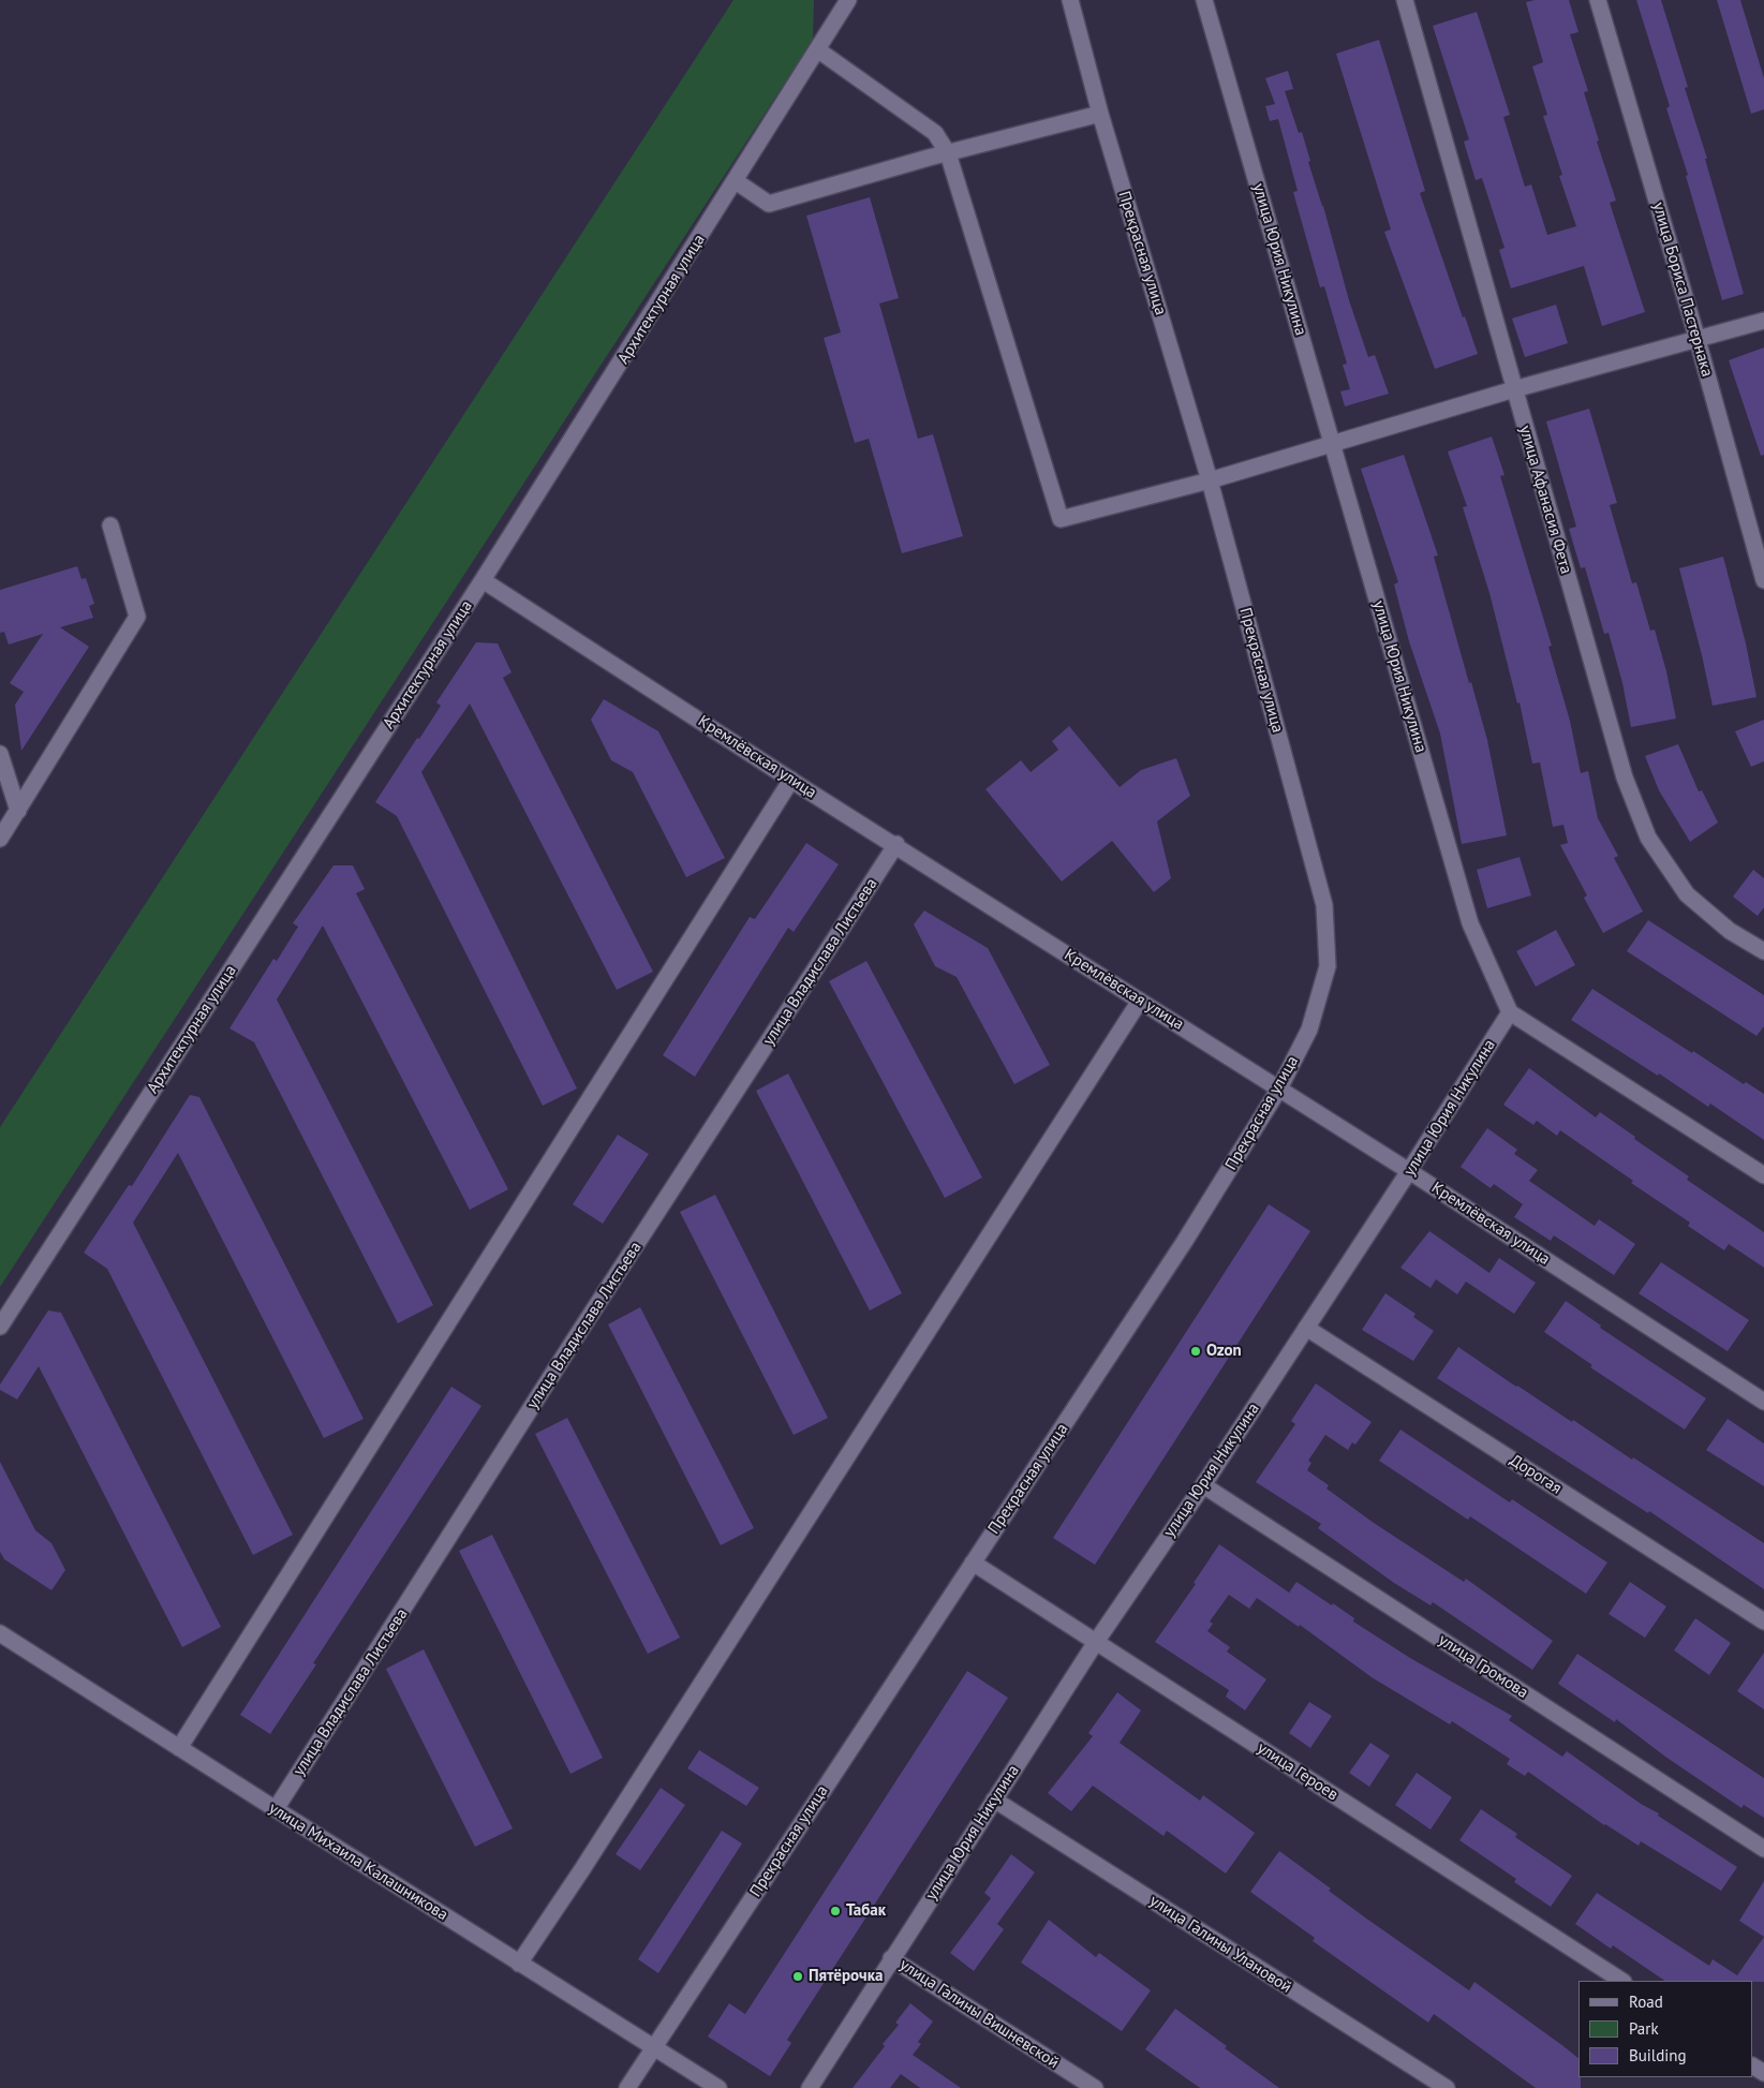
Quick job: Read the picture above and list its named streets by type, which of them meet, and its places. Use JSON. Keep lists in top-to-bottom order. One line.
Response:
{"streets":{"street":["Прекрасная улица","улица Юрия Никулина","улица Бориса Пастернака","Архитектурная улица","улица Афанасия Фета","Кремлёвская улица","улица Владислава Листьева","Дорогая","улица Громова","улица Героев","улица Михаила Калашникова","улица Галины Улановой","улица Галины Вишневской"]},"crossings":[["Прекрасная улица","Кремлёвская улица"],["Прекрасная улица","улица Героев"],["Прекрасная улица","улица Михаила Калашникова"],["улица Юрия Никулина","Кремлёвская улица"],["улица Юрия Никулина","Дорогая"],["улица Юрия Никулина","улица Громова"],["улица Юрия Никулина","улица Героев"],["улица Юрия Никулина","улица Галины Улановой"],["улица Юрия Никулина","улица Галины Вишневской"],["Архитектурная улица","Кремлёвская улица"],["Кремлёвская улица","улица Владислава Листьева"],["улица Владислава Листьева","улица Михаила Калашникова"]],"places":["Ozon","Табак","Пятёрочка"],"legend":["Road","Park","Building"]}
